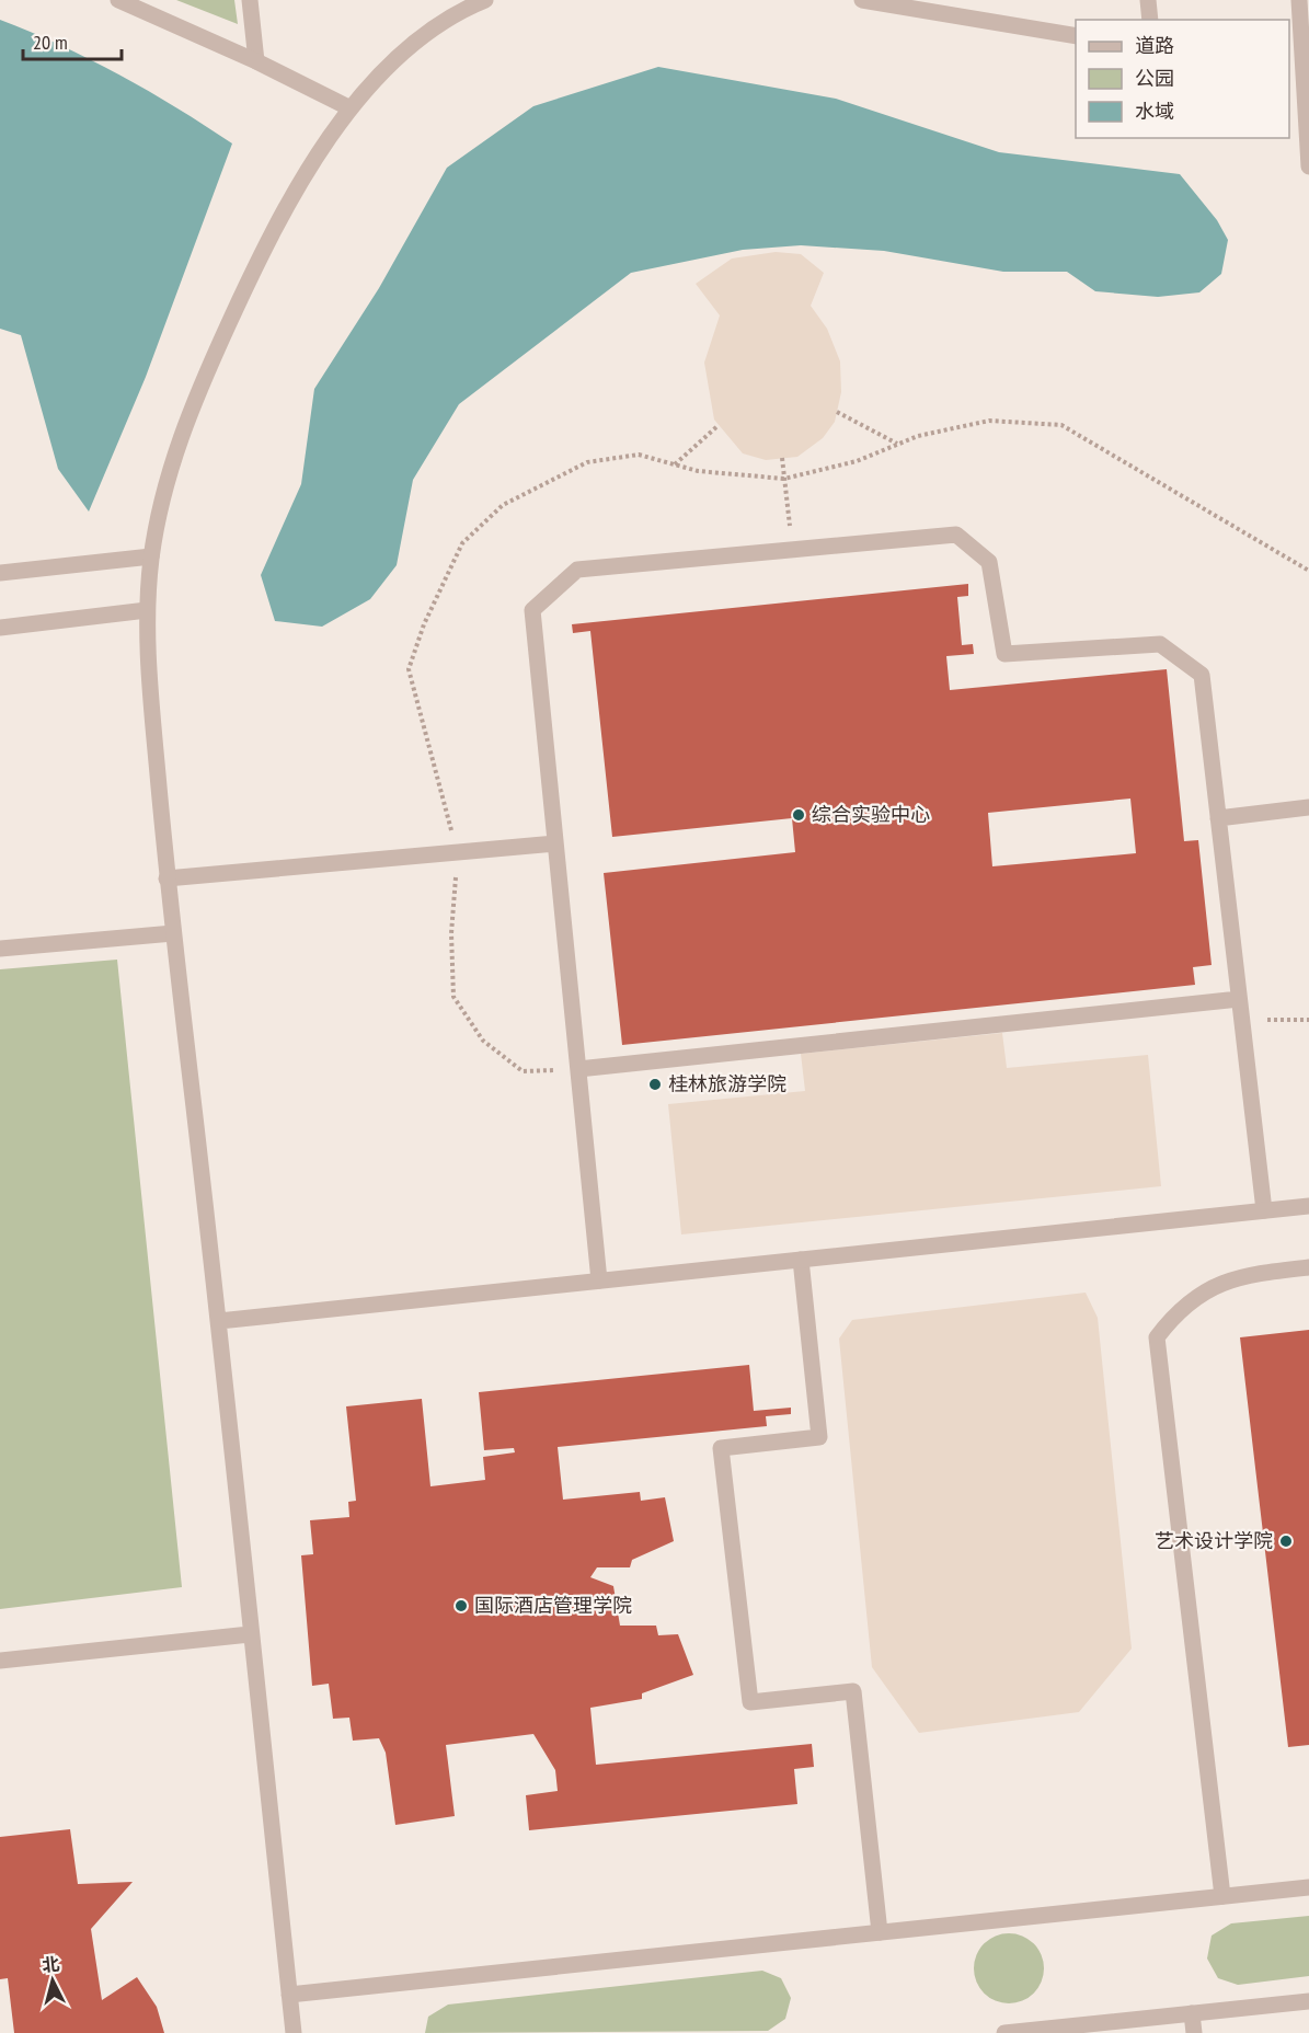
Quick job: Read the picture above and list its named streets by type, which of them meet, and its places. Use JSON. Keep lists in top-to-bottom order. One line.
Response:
{"places":["综合实验中心","桂林旅游学院","艺术设计学院","国际酒店管理学院"],"legend":["道路","公园","水域"],"scale_bar":"20 m","north":"top"}
